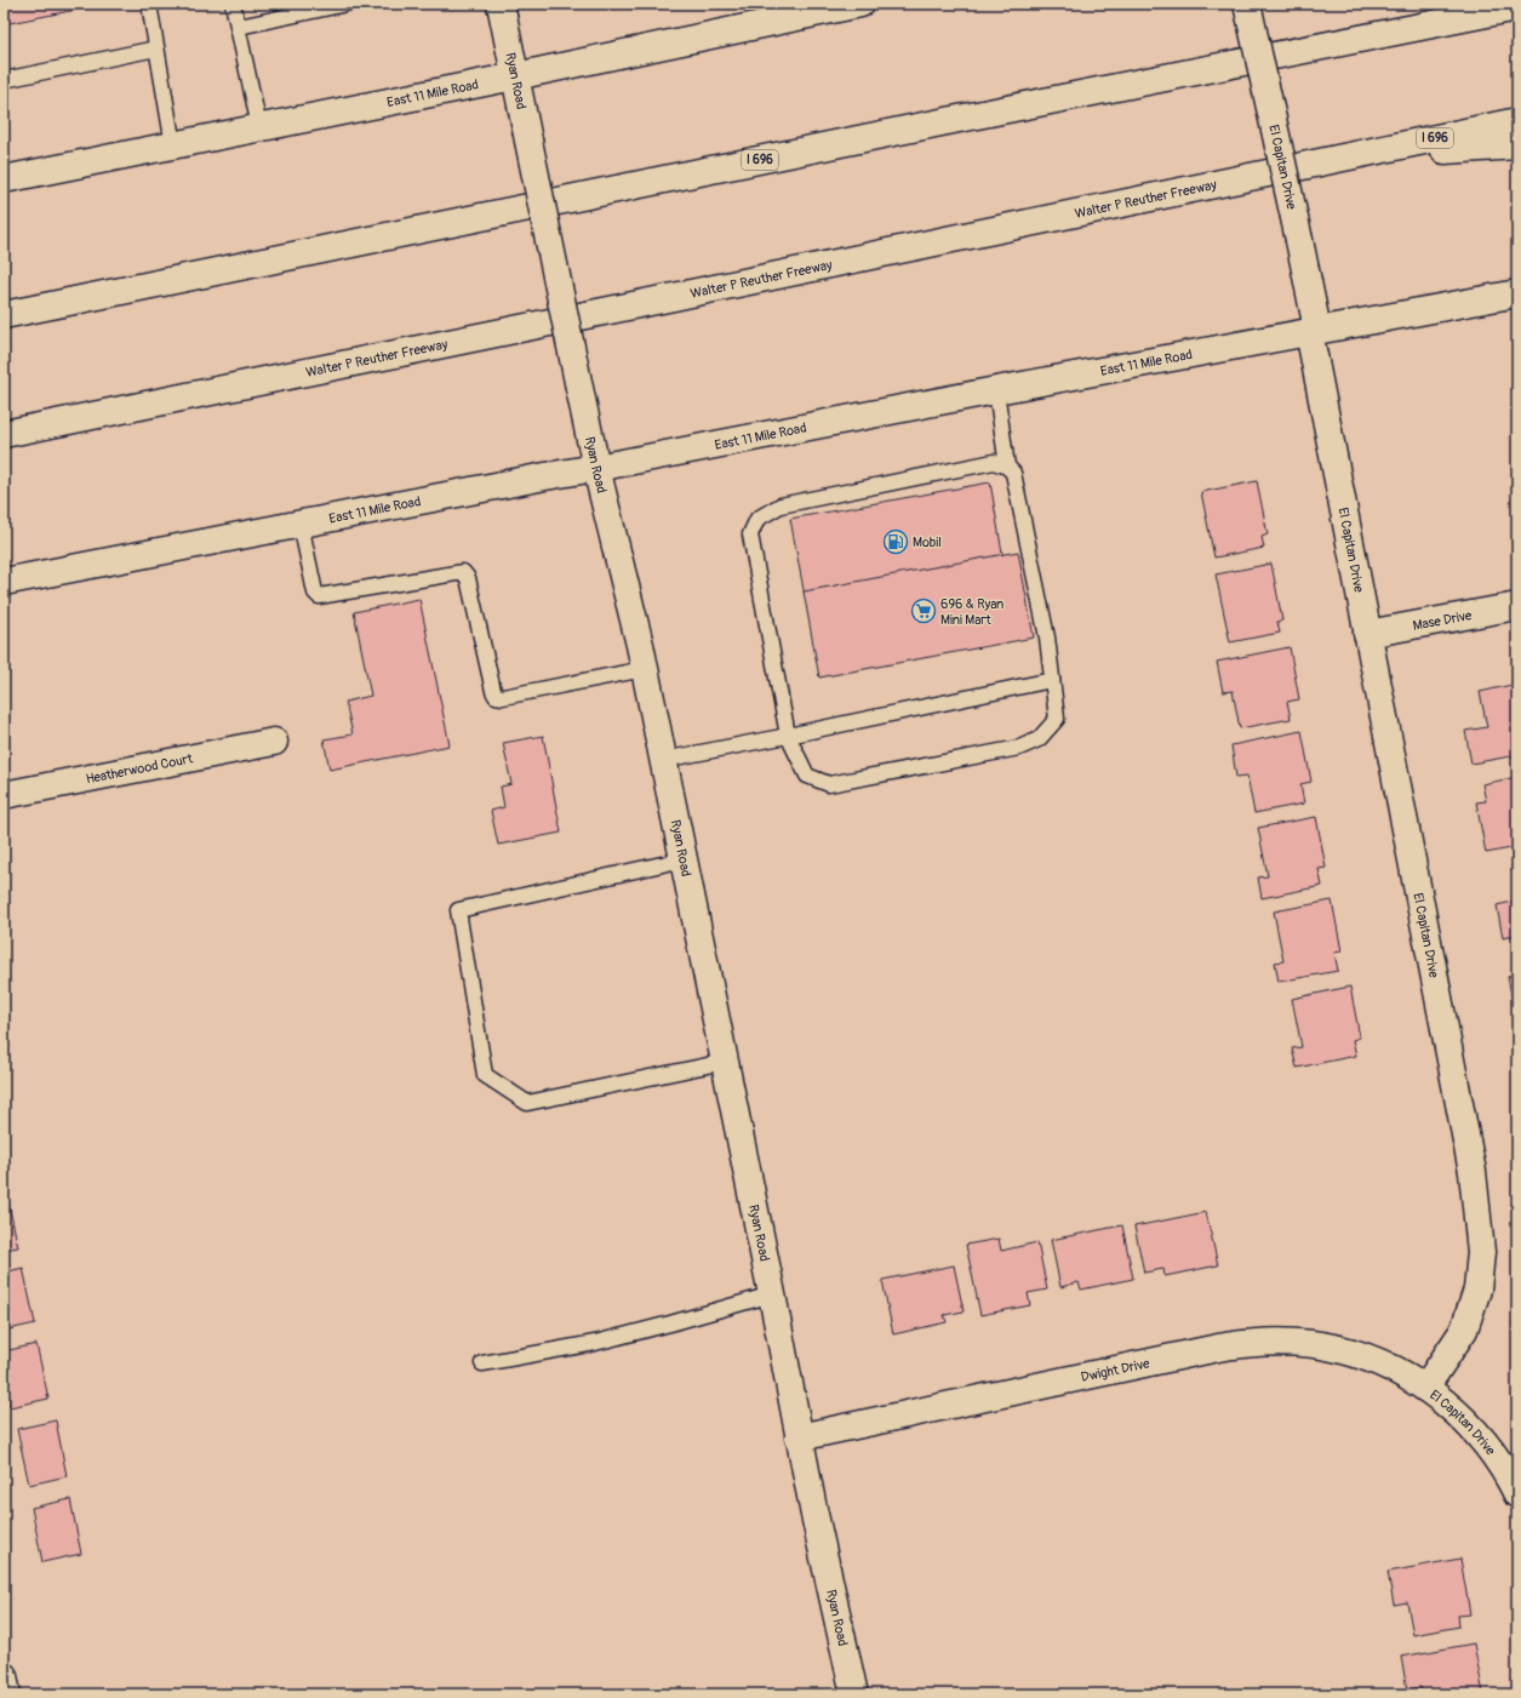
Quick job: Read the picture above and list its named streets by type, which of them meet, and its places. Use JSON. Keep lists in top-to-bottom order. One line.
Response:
{"streets":{"main road":["Ryan Road","East 11 Mile Road","I 696","El Capitan Drive","Walter P Reuther Freeway","Mase Drive","Heatherwood Court","Dwight Drive"]},"crossings":[["Ryan Road","East 11 Mile Road"],["Ryan Road","Dwight Drive"],["East 11 Mile Road","El Capitan Drive"],["El Capitan Drive","Mase Drive"],["El Capitan Drive","Dwight Drive"]],"places":{"fuel station":["Mobil"],"supermarket":["696 & Ryan Mini Mart"]}}
